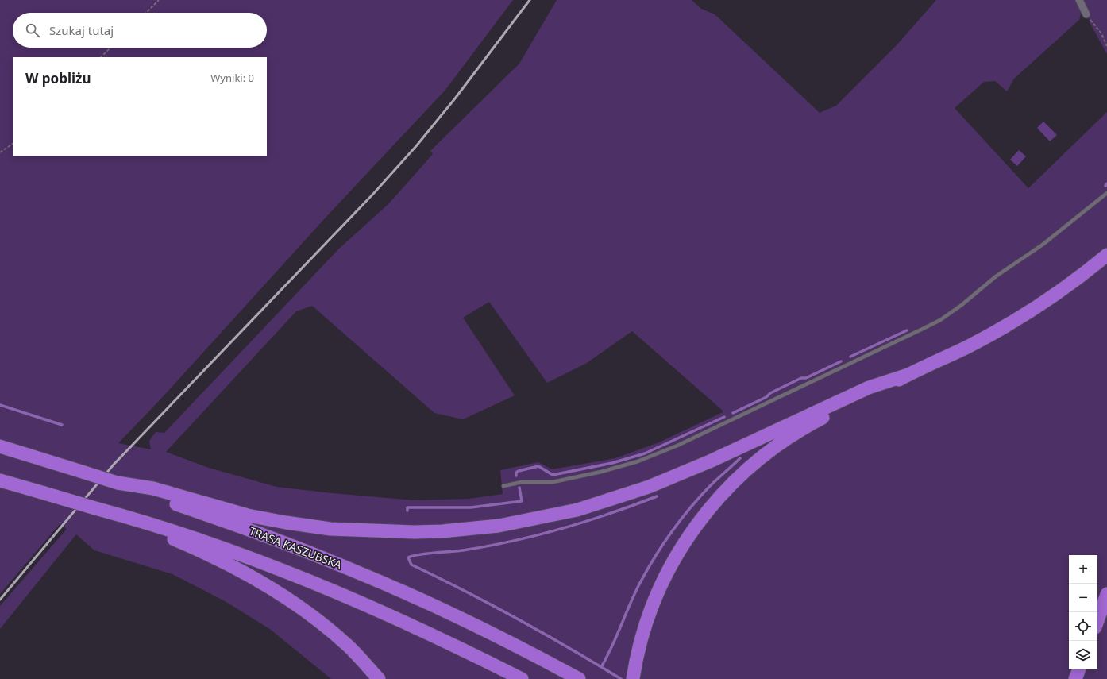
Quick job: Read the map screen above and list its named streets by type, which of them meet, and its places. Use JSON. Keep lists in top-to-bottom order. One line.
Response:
{"streets":{"highway":["TRASA KASZUBSKA"]},"page":{"search":"Szukaj tutaj","heading":["W pobliżu","Wyniki: 0"],"map_buttons":["+","−"]}}
